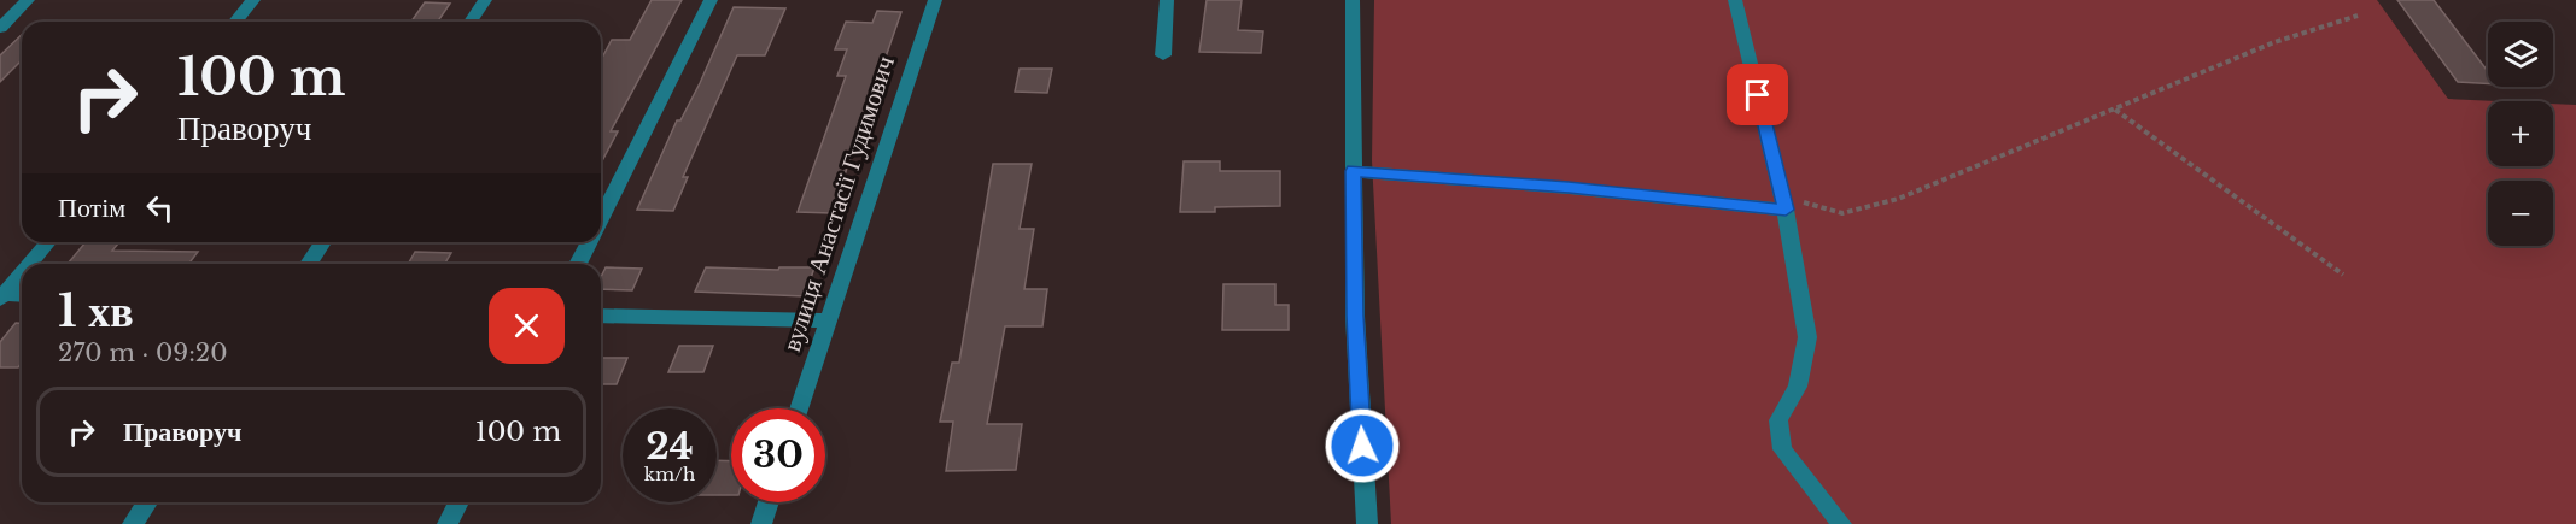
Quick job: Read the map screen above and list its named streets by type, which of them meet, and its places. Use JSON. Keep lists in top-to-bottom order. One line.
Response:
{"streets":{"street":["вулиця Анастасії Гудимович"]},"page":{"map_buttons":["+","−"],"turn":["100 m","Праворуч"],"then":"Потім","heading":["1 хв","270 m · 09:20"],"list":[{"name":"Праворуч","value":"100 m"}],"speed":"24 km/h","limit":"30"}}
